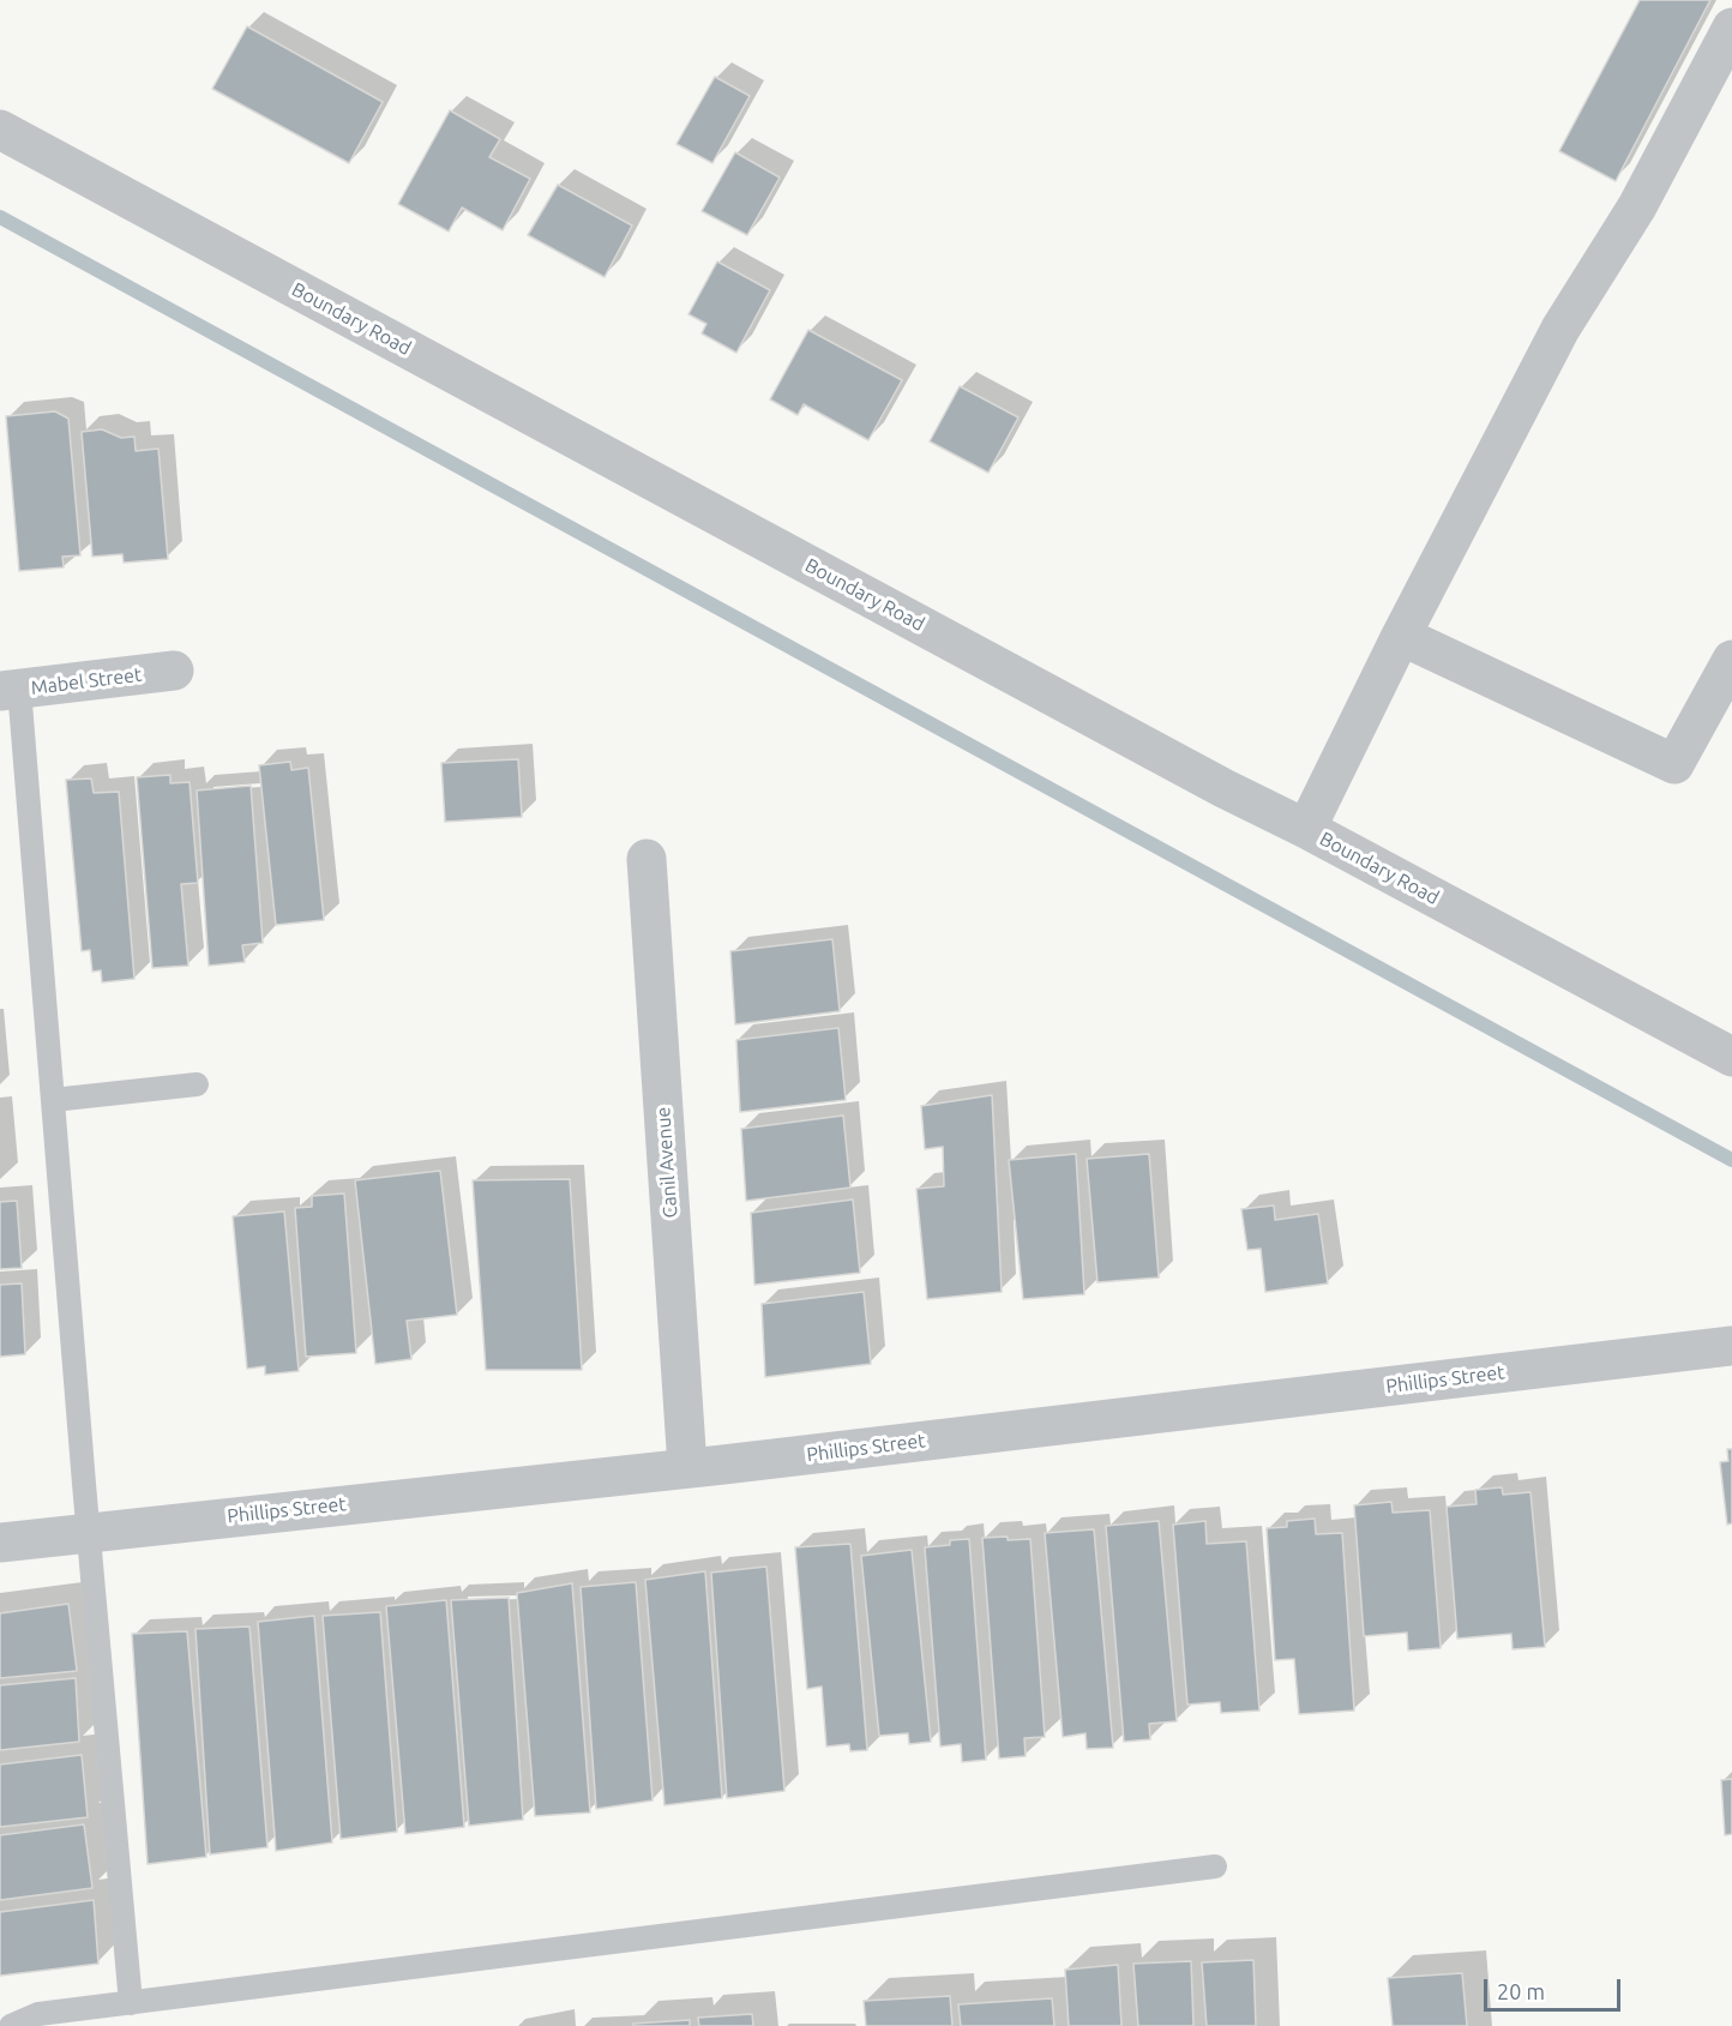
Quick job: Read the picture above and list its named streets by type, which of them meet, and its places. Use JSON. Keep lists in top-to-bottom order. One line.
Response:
{"streets":{"street":["Boundary Road","Mabel Street","Canil Avenue","Phillips Street"]},"crossings":[["Canil Avenue","Phillips Street"]],"scale_bar":"20 m"}
